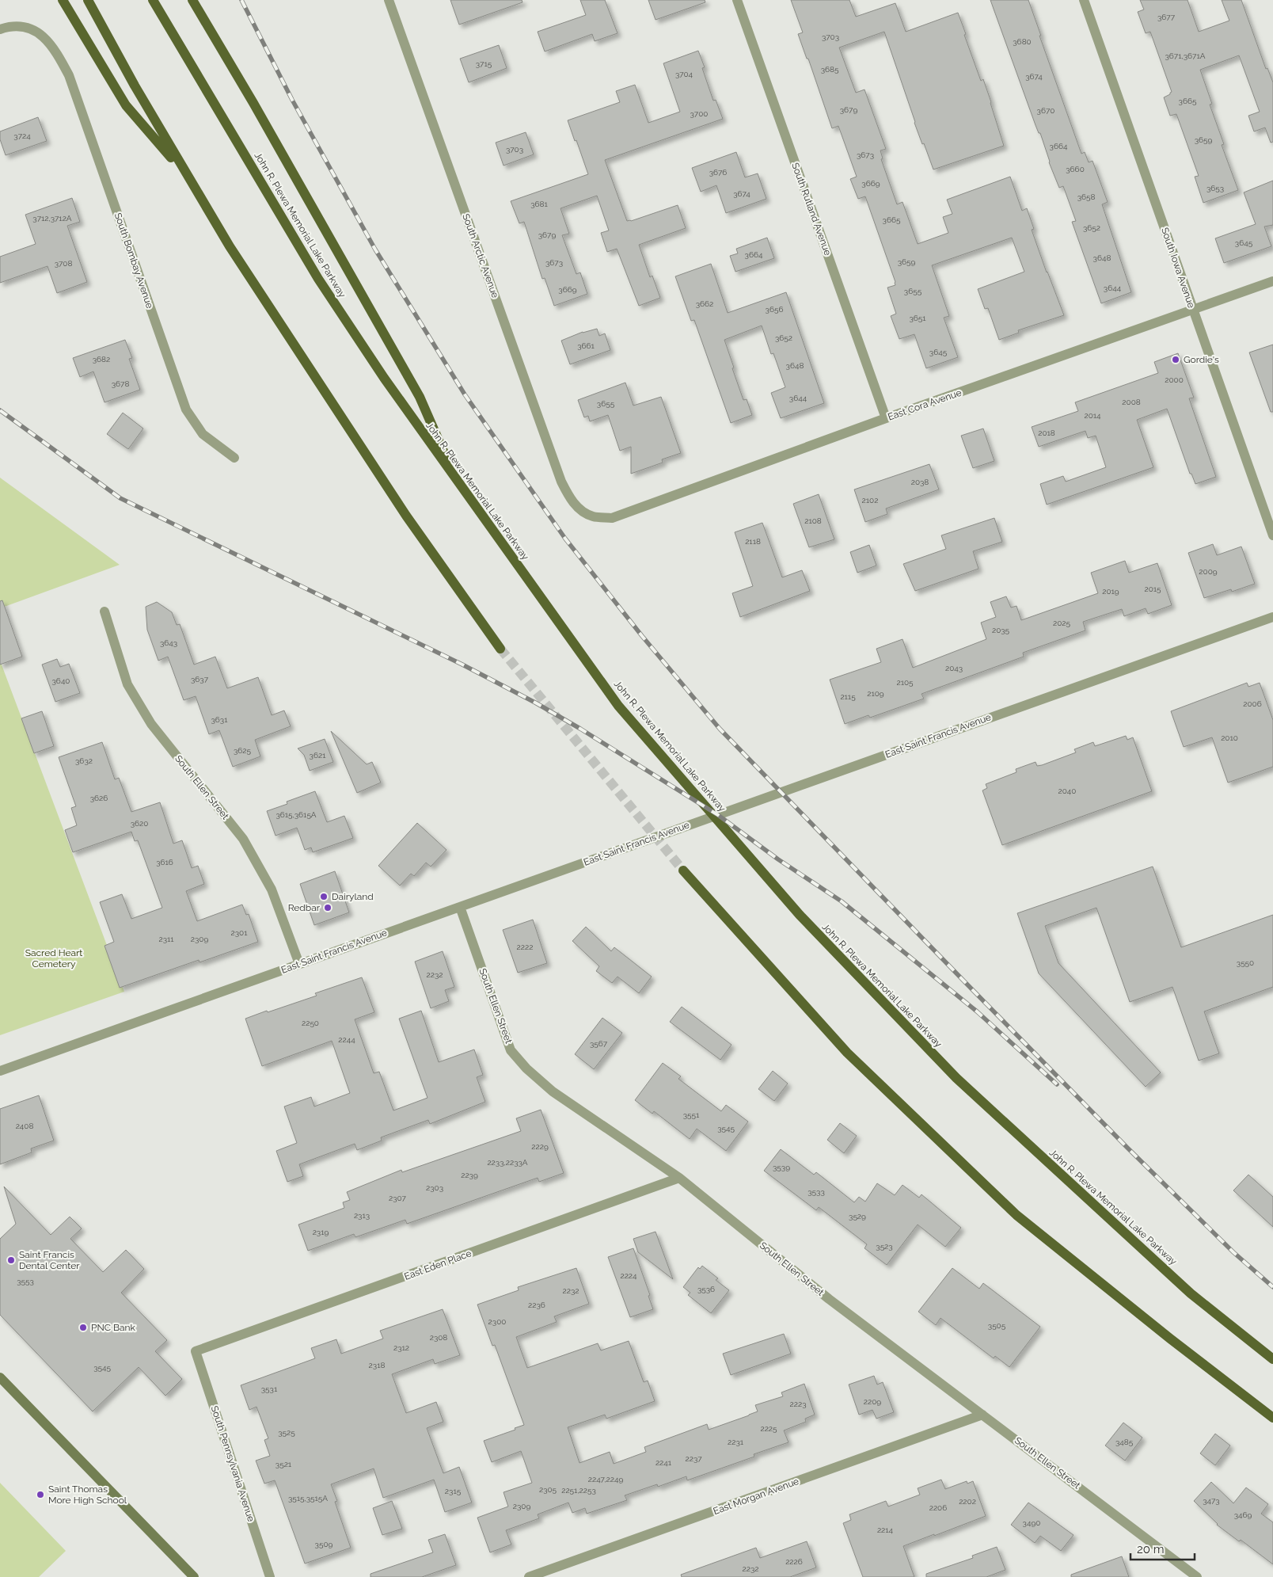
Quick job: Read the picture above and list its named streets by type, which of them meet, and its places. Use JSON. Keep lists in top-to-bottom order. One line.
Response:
{"streets":{"main road":["John R. Plewa Memorial Lake Parkway"],"street":["South Rutland Avenue","South Arctic Avenue","South Bombay Avenue","South Iowa Avenue","East Cora Avenue","East Saint Francis Avenue","South Ellen Street","East Eden Place","South Pennsylvania Avenue","East Morgan Avenue"]},"crossings":[["South Rutland Avenue","East Cora Avenue"],["South Arctic Avenue","East Cora Avenue"],["South Iowa Avenue","East Cora Avenue"],["East Saint Francis Avenue","South Ellen Street"],["South Ellen Street","East Eden Place"],["South Ellen Street","East Morgan Avenue"],["East Eden Place","South Pennsylvania Avenue"]],"parks":["Sacred Heart Cemetery"],"places":["Gordie's","Dairyland","Redbar","Saint Francis Dental Center","PNC Bank","Saint Thomas More High School"],"house_numbers":["3677","3703","3680","3671,3671A","3715","3685","3704","3674","3665","3679","3670","3700","3724","3659","3664","3703","3673","3660","3676","3669","3653","3674","3658","3681","3712,3712A","3665","3652","3679","3645","3664","3648","3659","3673","3708","3644","3669","3655","3662","3656","3651","3652","3661","3645","3682","3648","2000","3678","3644","2008","3655","2014","2018","2038","2102","2108","2118","2009","2015","2019","2025","2035","3643","2043","3637","3640","2105","2109","2115","2006","3631","2010","3625","3621","3632","2040","3626","3615,3615A","3620","3616","2301","2311","2309","2222","3550","2232","2250","2244","3567","3551","2408","3545","2229","2233,2233A","3539","2239","2303","3533","2307","2313","3529","2319","3523","2224","3553","3536","2232","2236","2300","3505","2308","2312","2318","3545","3531","2209","2223","2225","3525","2231","3485","2237","2241","3521","2247,2249","2305","2251,2253","2315","3515,3515A","3473","2202","2309","2206","3469","3490","2214","3509","2226","2232"],"scale_bar":"20 m"}
